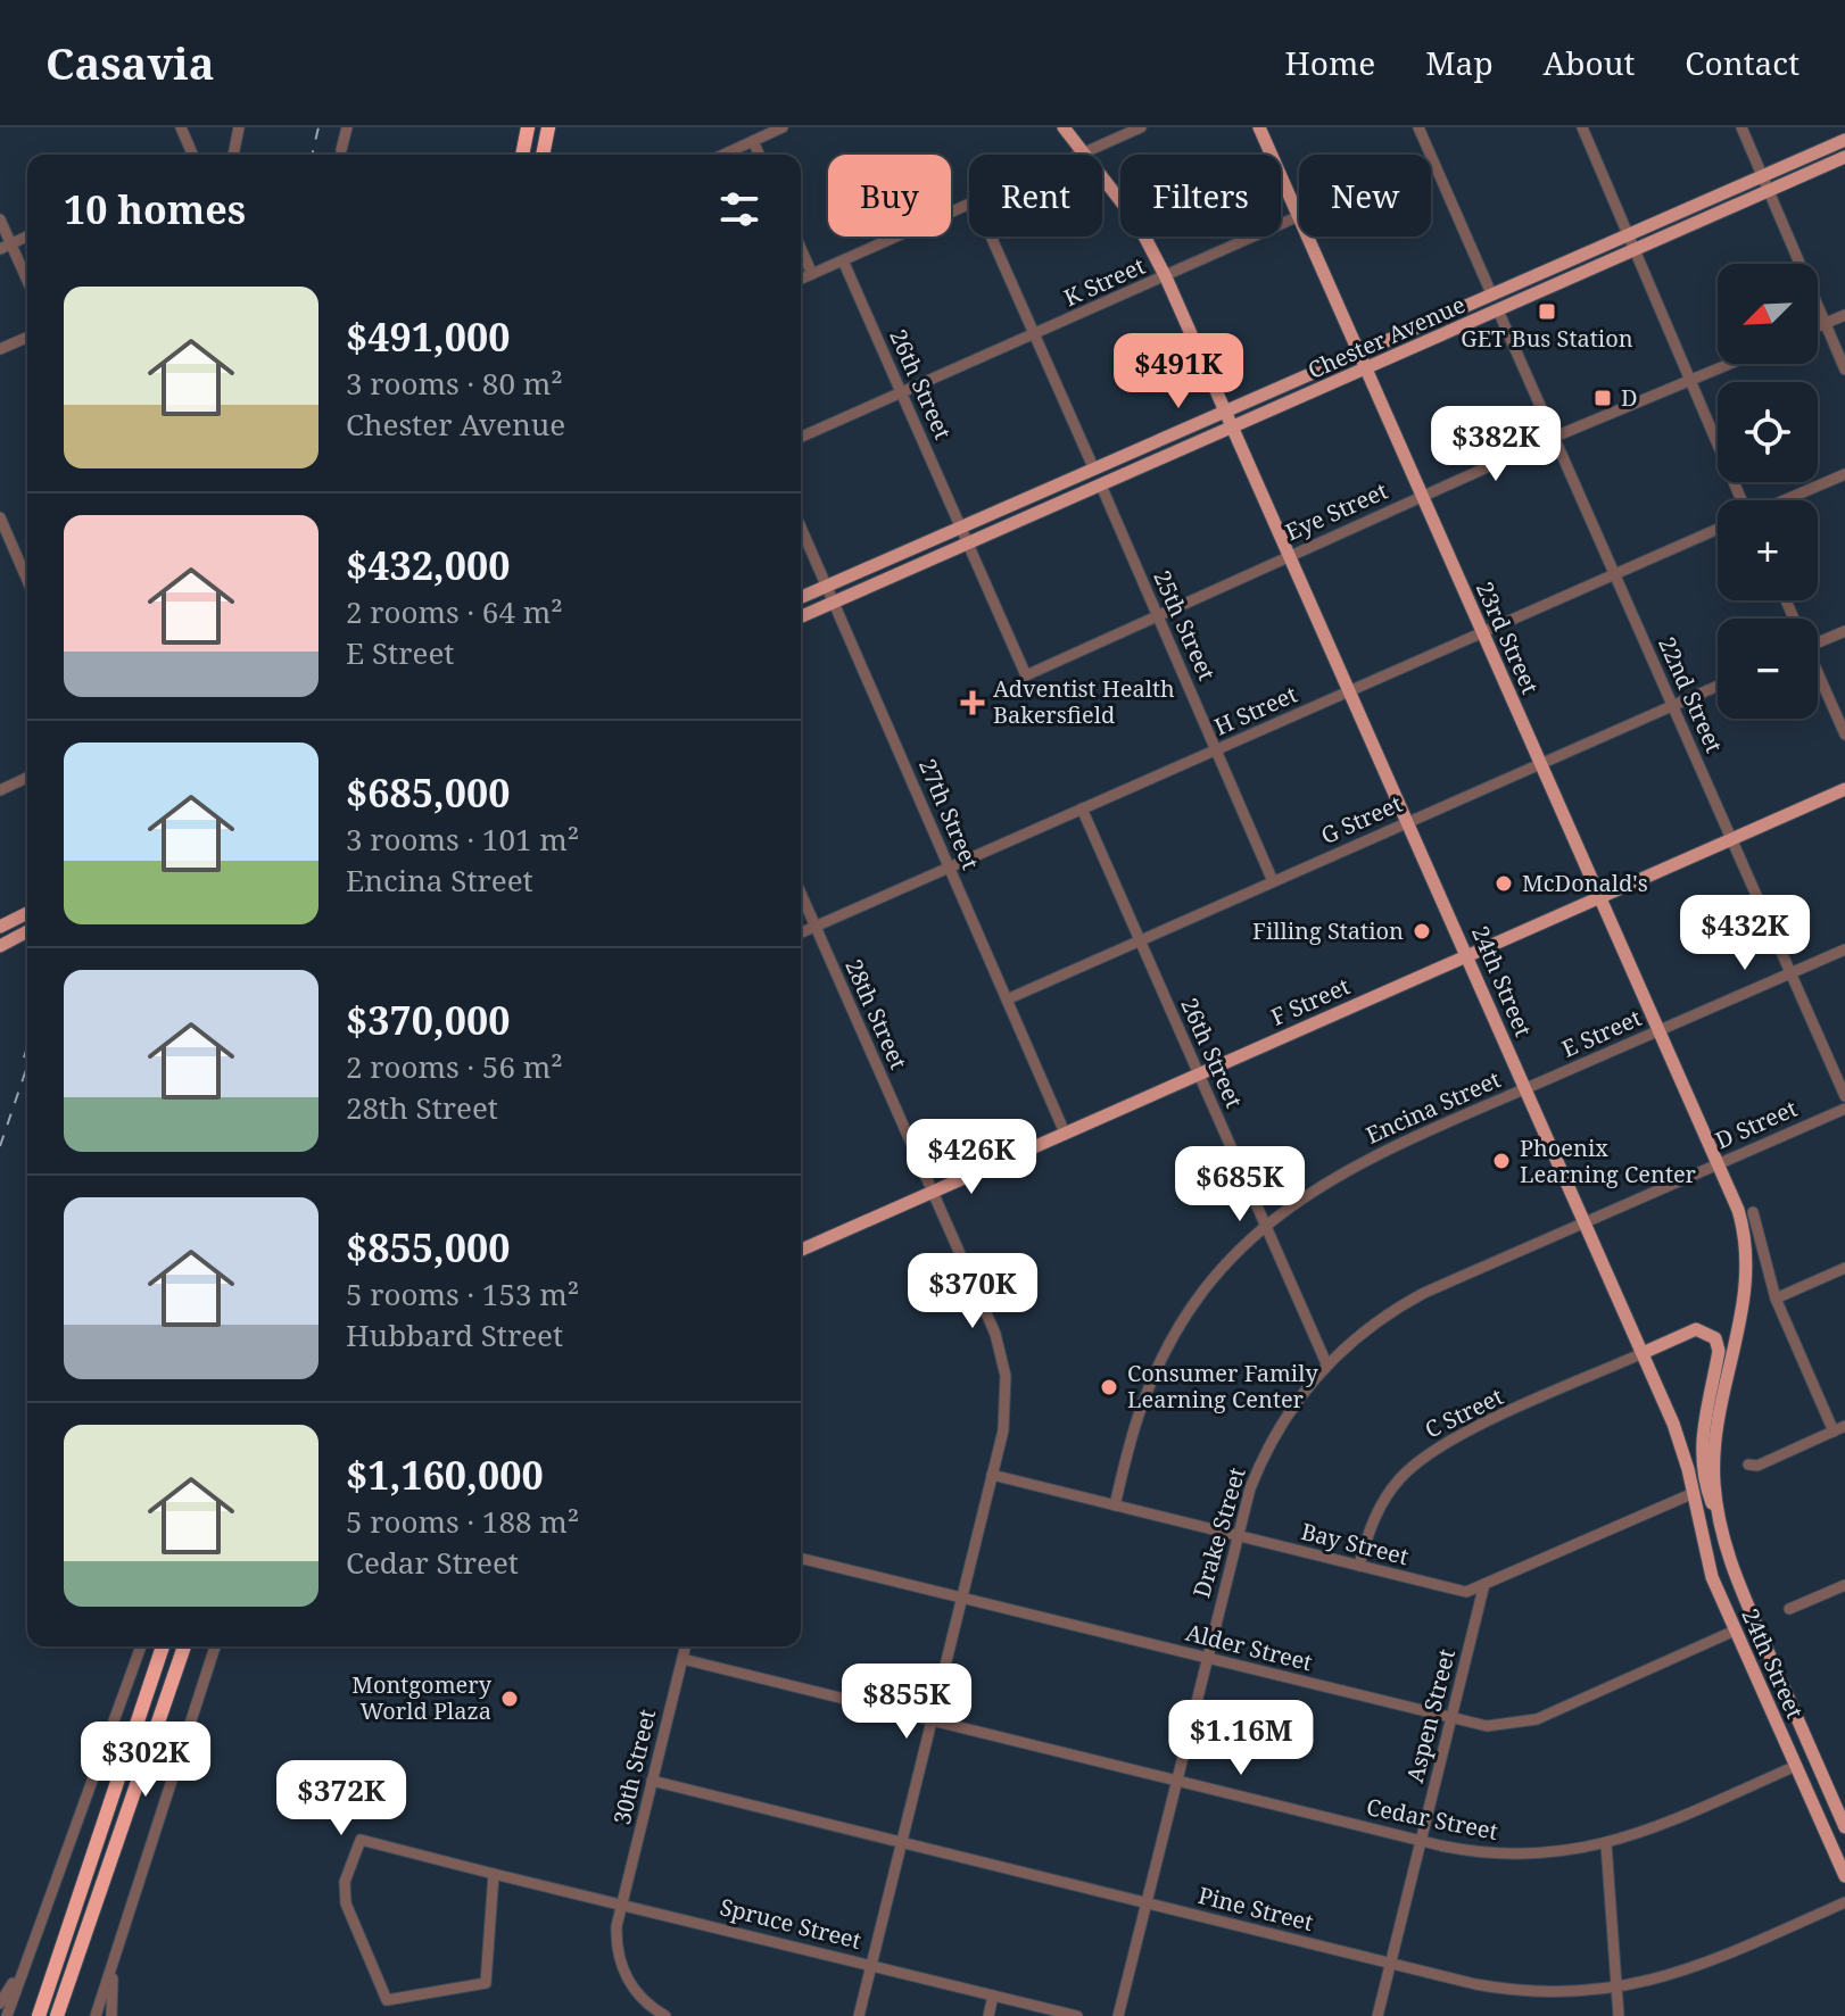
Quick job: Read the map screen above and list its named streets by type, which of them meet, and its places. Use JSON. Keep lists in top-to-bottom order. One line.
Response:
{"streets":{"main road":["Chester Avenue","23rd Street","24th Street","F Street"],"street":["K Street","26th Street","Eye Street","25th Street","22nd Street","H Street","27th Street","G Street","28th Street","E Street","Encina Street","D Street","C Street","Drake Street","Bay Street","Alder Street","Aspen Street","30th Street","Cedar Street","Pine Street","Spruce Street"]},"crossings":[["K Street","26th Street"],["K Street","23rd Street"],["K Street","24th Street"],["Chester Avenue","26th Street"],["Chester Avenue","25th Street"],["Chester Avenue","23rd Street"],["Chester Avenue","22nd Street"],["Chester Avenue","27th Street"],["Chester Avenue","24th Street"],["26th Street","Eye Street"],["26th Street","H Street"],["26th Street","G Street"],["26th Street","F Street"],["26th Street","Encina Street"],["26th Street","Drake Street"],["Eye Street","25th Street"],["Eye Street","23rd Street"],["Eye Street","22nd Street"],["Eye Street","24th Street"],["25th Street","H Street"],["25th Street","G Street"],["23rd Street","H Street"],["23rd Street","G Street"],["23rd Street","24th Street"],["23rd Street","F Street"],["23rd Street","E Street"],["23rd Street","D Street"],["22nd Street","H Street"],["22nd Street","G Street"],["22nd Street","F Street"],["22nd Street","E Street"],["H Street","27th Street"],["H Street","24th Street"],["H Street","28th Street"],["27th Street","G Street"],["27th Street","F Street"],["G Street","24th Street"],["24th Street","F Street"],["24th Street","E Street"],["24th Street","Encina Street"],["24th Street","D Street"],["24th Street","C Street"],["24th Street","Drake Street"],["24th Street","Bay Street"],["24th Street","Alder Street"],["24th Street","Cedar Street"],["F Street","28th Street"],["28th Street","Bay Street"],["28th Street","Alder Street"],["28th Street","Cedar Street"],["28th Street","Pine Street"],["28th Street","Spruce Street"],["E Street","Encina Street"],["Encina Street","Bay Street"],["D Street","Drake Street"],["C Street","Bay Street"],["Drake Street","Bay Street"],["Drake Street","Alder Street"],["Drake Street","Cedar Street"],["Drake Street","Pine Street"],["Bay Street","Aspen Street"],["Alder Street","Aspen Street"],["Aspen Street","Cedar Street"],["Aspen Street","Pine Street"],["30th Street","Cedar Street"],["30th Street","Pine Street"],["30th Street","Spruce Street"]],"places":{"transit":["GET Bus Station","D"],"health":["Adventist Health Bakersfield"],"other":["McDonald's","Filling Station","Phoenix Learning Center","Consumer Family Learning Center","Montgomery World Plaza"]},"north":"bottom left","page":{"header":"Casavia","nav":["Home","Map","About","Contact"],"chip":["Buy","Rent","Filters","New"],"heading":"10 homes","map_buttons":["+","−"],"list":[{"name":"$491,000","note":"3 rooms · 80 m² · Chester Avenue"},{"name":"$432,000","note":"2 rooms · 64 m² · E Street"},{"name":"$685,000","note":"3 rooms · 101 m² · Encina Street"},{"name":"$370,000","note":"2 rooms · 56 m² · 28th Street"},{"name":"$855,000","note":"5 rooms · 153 m² · Hubbard Street"},{"name":"$1,160,000","note":"5 rooms · 188 m² · Cedar Street"}],"price":["$491K","$382K","$432K","$426K","$685K","$370K","$855K","$1.16M","$302K","$372K"]}}
